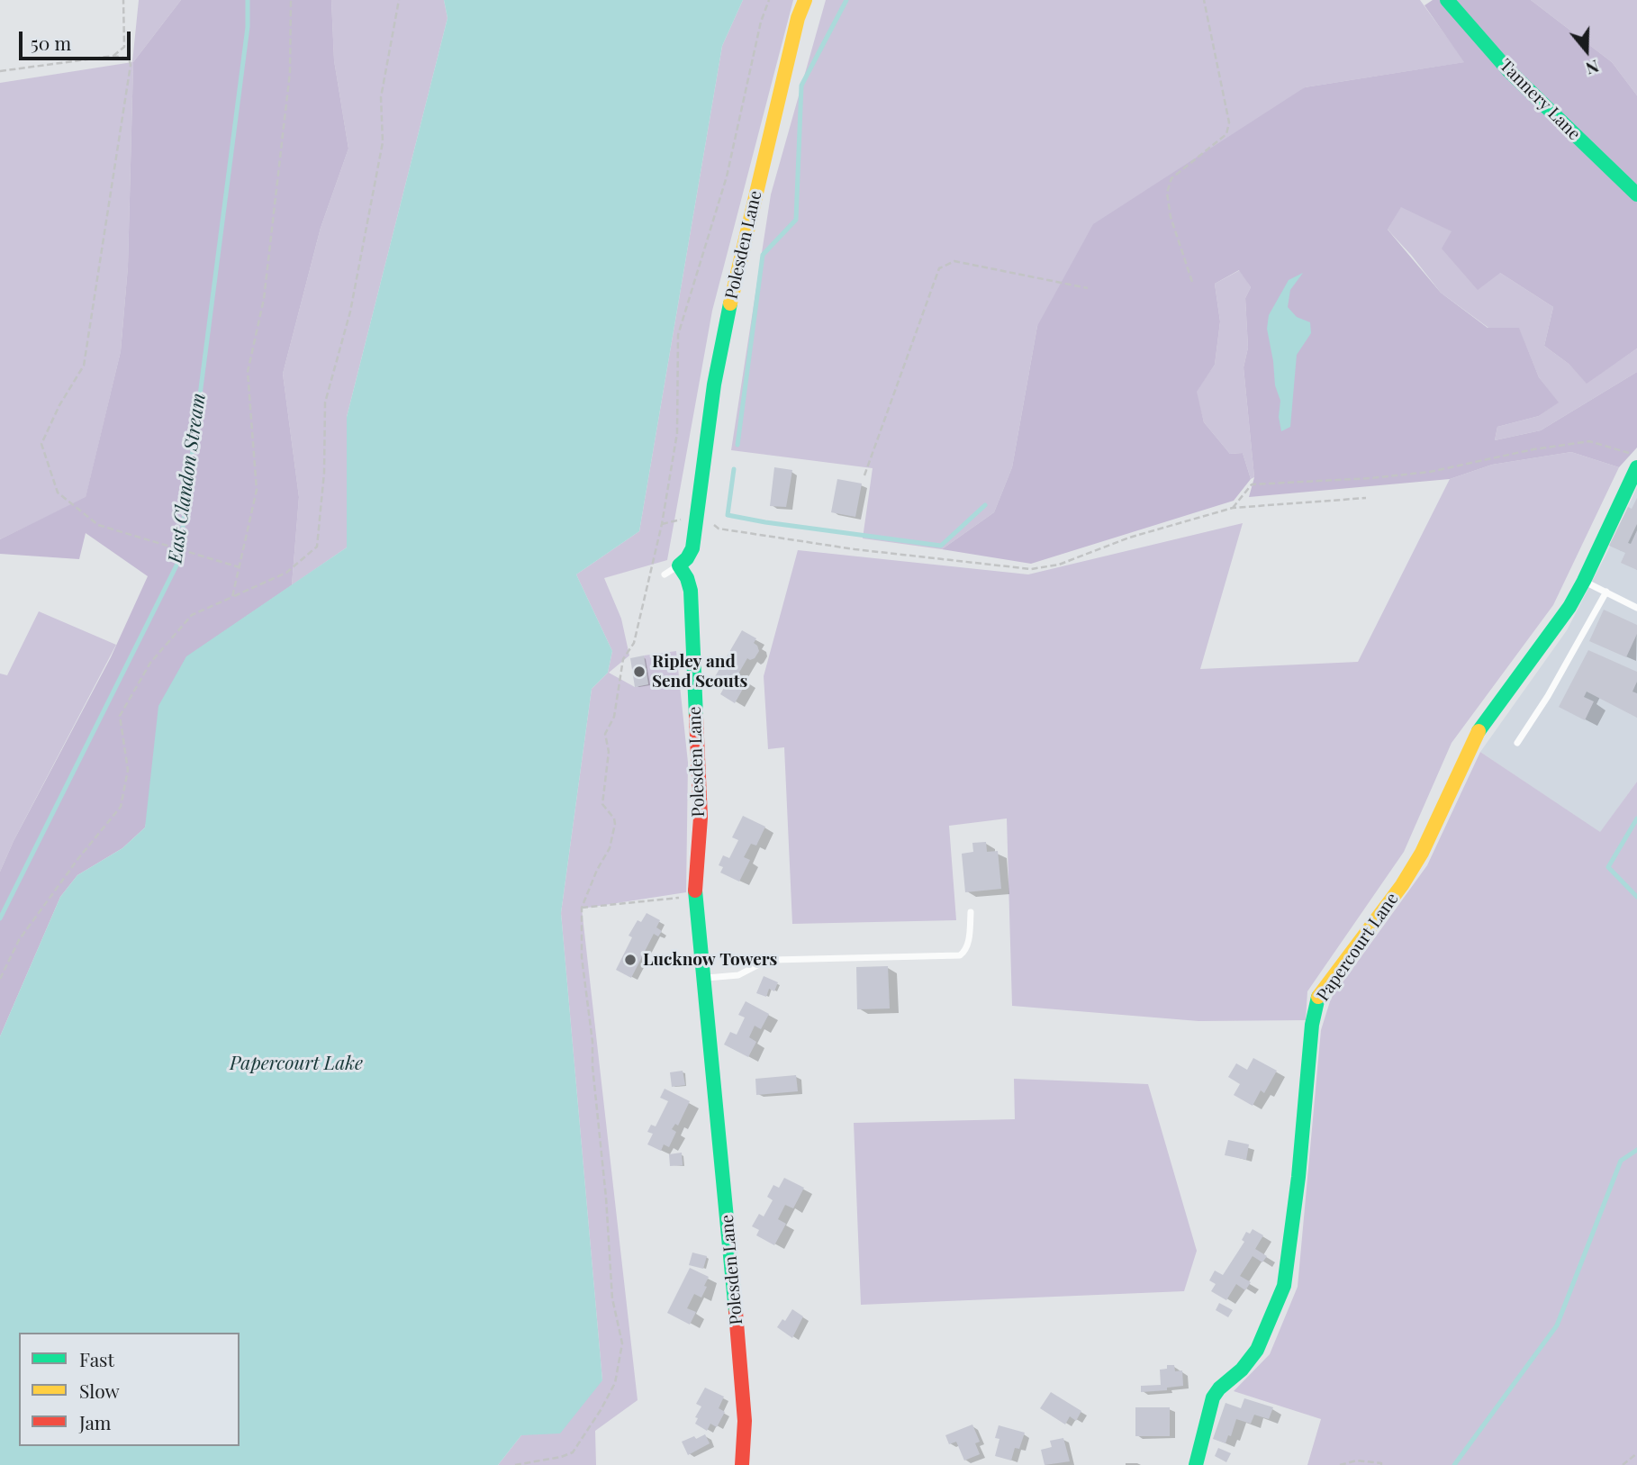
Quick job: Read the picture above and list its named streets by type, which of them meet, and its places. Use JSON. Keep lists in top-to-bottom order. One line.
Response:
{"streets":{"street":["Tannery Lane","Polesden Lane","Papercourt Lane"]},"water":["East Clandon Stream","Papercourt Lake"],"places":["Ripley and Send Scouts","Lucknow Towers"],"legend":["Fast","Slow","Jam"],"scale_bar":"50 m","north":"bottom"}
